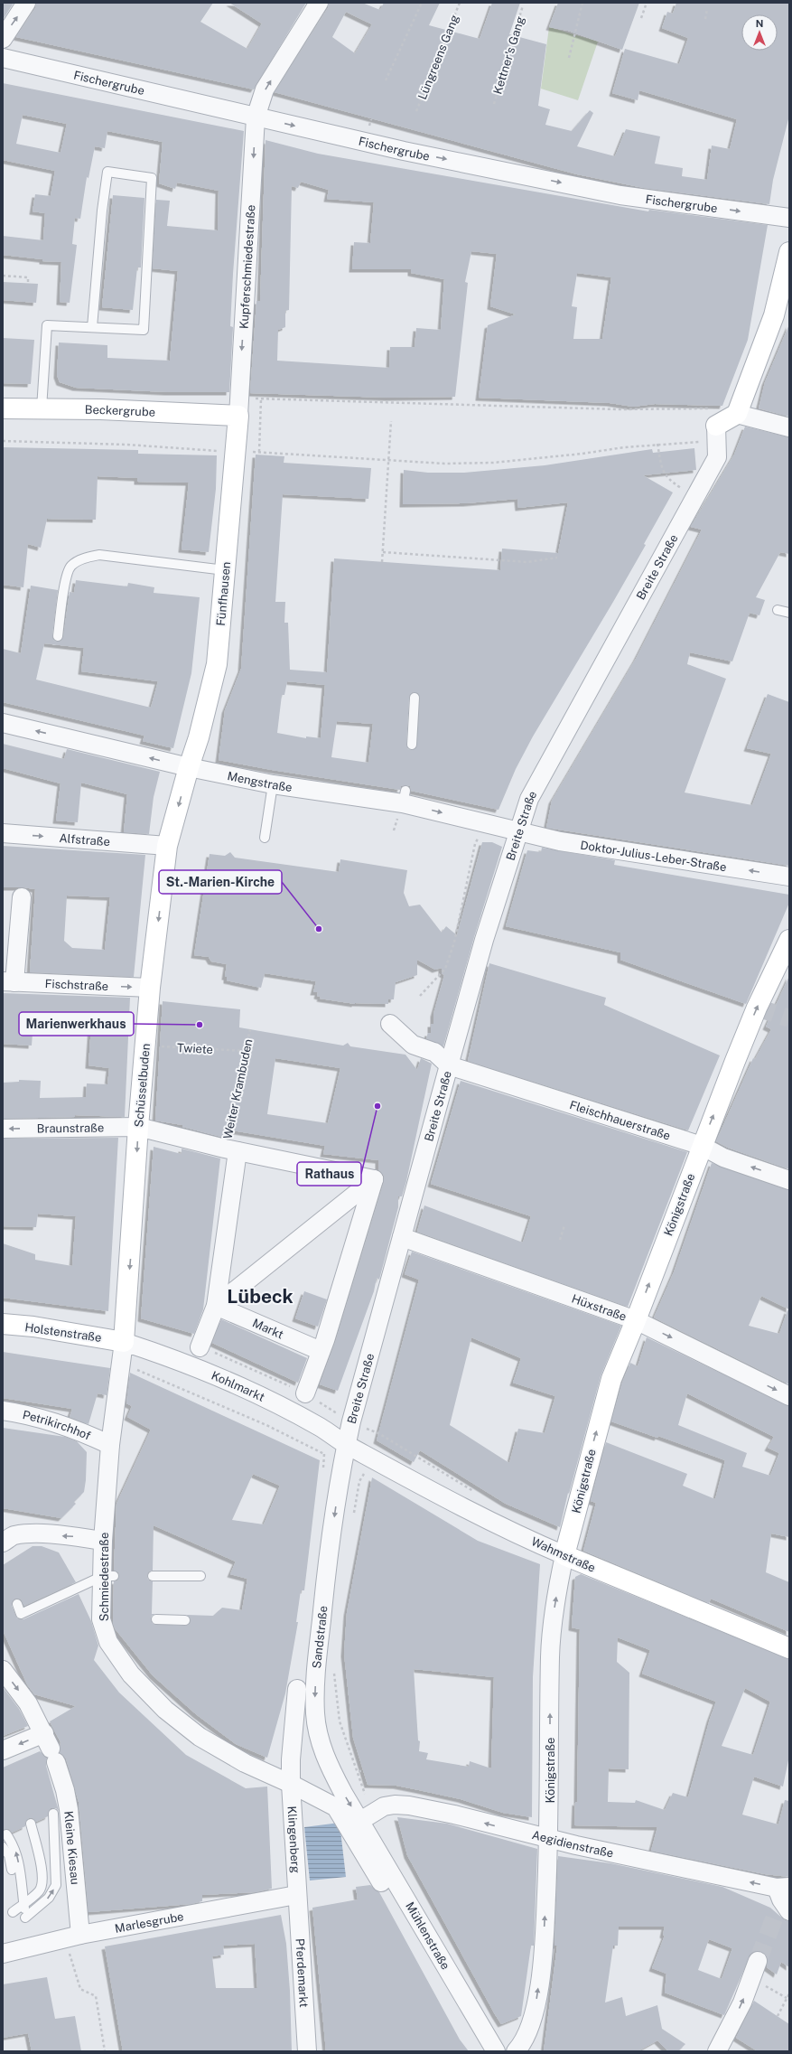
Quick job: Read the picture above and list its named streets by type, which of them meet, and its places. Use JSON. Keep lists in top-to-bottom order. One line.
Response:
{"streets":{"street":["Fischergrube","Kupferschmiedestraße","Beckergrube","Breite Straße","Fünfhausen","Mengstraße","Alfstraße","Doktor-Julius-Leber-Straße","Fischstraße","Schüsselbuden","Fleischhauerstraße","Braunstraße","Königstraße","Hüxstraße","Markt","Holstenstraße","Kohlmarkt","Petrikirchhof","Wahmstraße","Schmiedestraße","Sandstraße","Klingenberg","Aegidienstraße","Kleine Kiesau","Marlesgrube","Mühlenstraße","Pferdemarkt"],"path":["Kettner's Gang","Lüngreens Gang","Twiete","Weiter Krambuden"]},"crossings":[["Fischergrube","Kupferschmiedestraße"],["Kupferschmiedestraße","Beckergrube"],["Kupferschmiedestraße","Fünfhausen"],["Beckergrube","Fünfhausen"],["Breite Straße","Mengstraße"],["Breite Straße","Doktor-Julius-Leber-Straße"],["Breite Straße","Fleischhauerstraße"],["Breite Straße","Hüxstraße"],["Breite Straße","Kohlmarkt"],["Breite Straße","Wahmstraße"],["Breite Straße","Sandstraße"],["Fünfhausen","Mengstraße"],["Fünfhausen","Schüsselbuden"],["Mengstraße","Doktor-Julius-Leber-Straße"],["Mengstraße","Schüsselbuden"],["Alfstraße","Schüsselbuden"],["Fischstraße","Schüsselbuden"],["Twiete","Schüsselbuden"],["Twiete","Weiter Krambuden"],["Schüsselbuden","Braunstraße"],["Schüsselbuden","Holstenstraße"],["Schüsselbuden","Kohlmarkt"],["Schüsselbuden","Schmiedestraße"],["Weiter Krambuden","Braunstraße"],["Fleischhauerstraße","Königstraße"],["Königstraße","Hüxstraße"],["Königstraße","Wahmstraße"],["Königstraße","Aegidienstraße"],["Holstenstraße","Kohlmarkt"],["Holstenstraße","Schmiedestraße"],["Kohlmarkt","Wahmstraße"],["Kohlmarkt","Schmiedestraße"],["Kohlmarkt","Sandstraße"],["Petrikirchhof","Schmiedestraße"],["Wahmstraße","Sandstraße"],["Schmiedestraße","Klingenberg"],["Sandstraße","Aegidienstraße"],["Sandstraße","Mühlenstraße"],["Klingenberg","Marlesgrube"],["Klingenberg","Mühlenstraße"],["Klingenberg","Pferdemarkt"],["Aegidienstraße","Mühlenstraße"],["Kleine Kiesau","Marlesgrube"],["Marlesgrube","Pferdemarkt"]],"one_way":["Fischergrube","Alfstraße","Doktor-Julius-Leber-Straße","Fischstraße","Braunstraße","Königstraße","Hüxstraße","Sandstraße","Aegidienstraße"],"districts":["Lübeck"],"places":["St.-Marien-Kirche","Marienwerkhaus","Rathaus"],"north":"top"}
